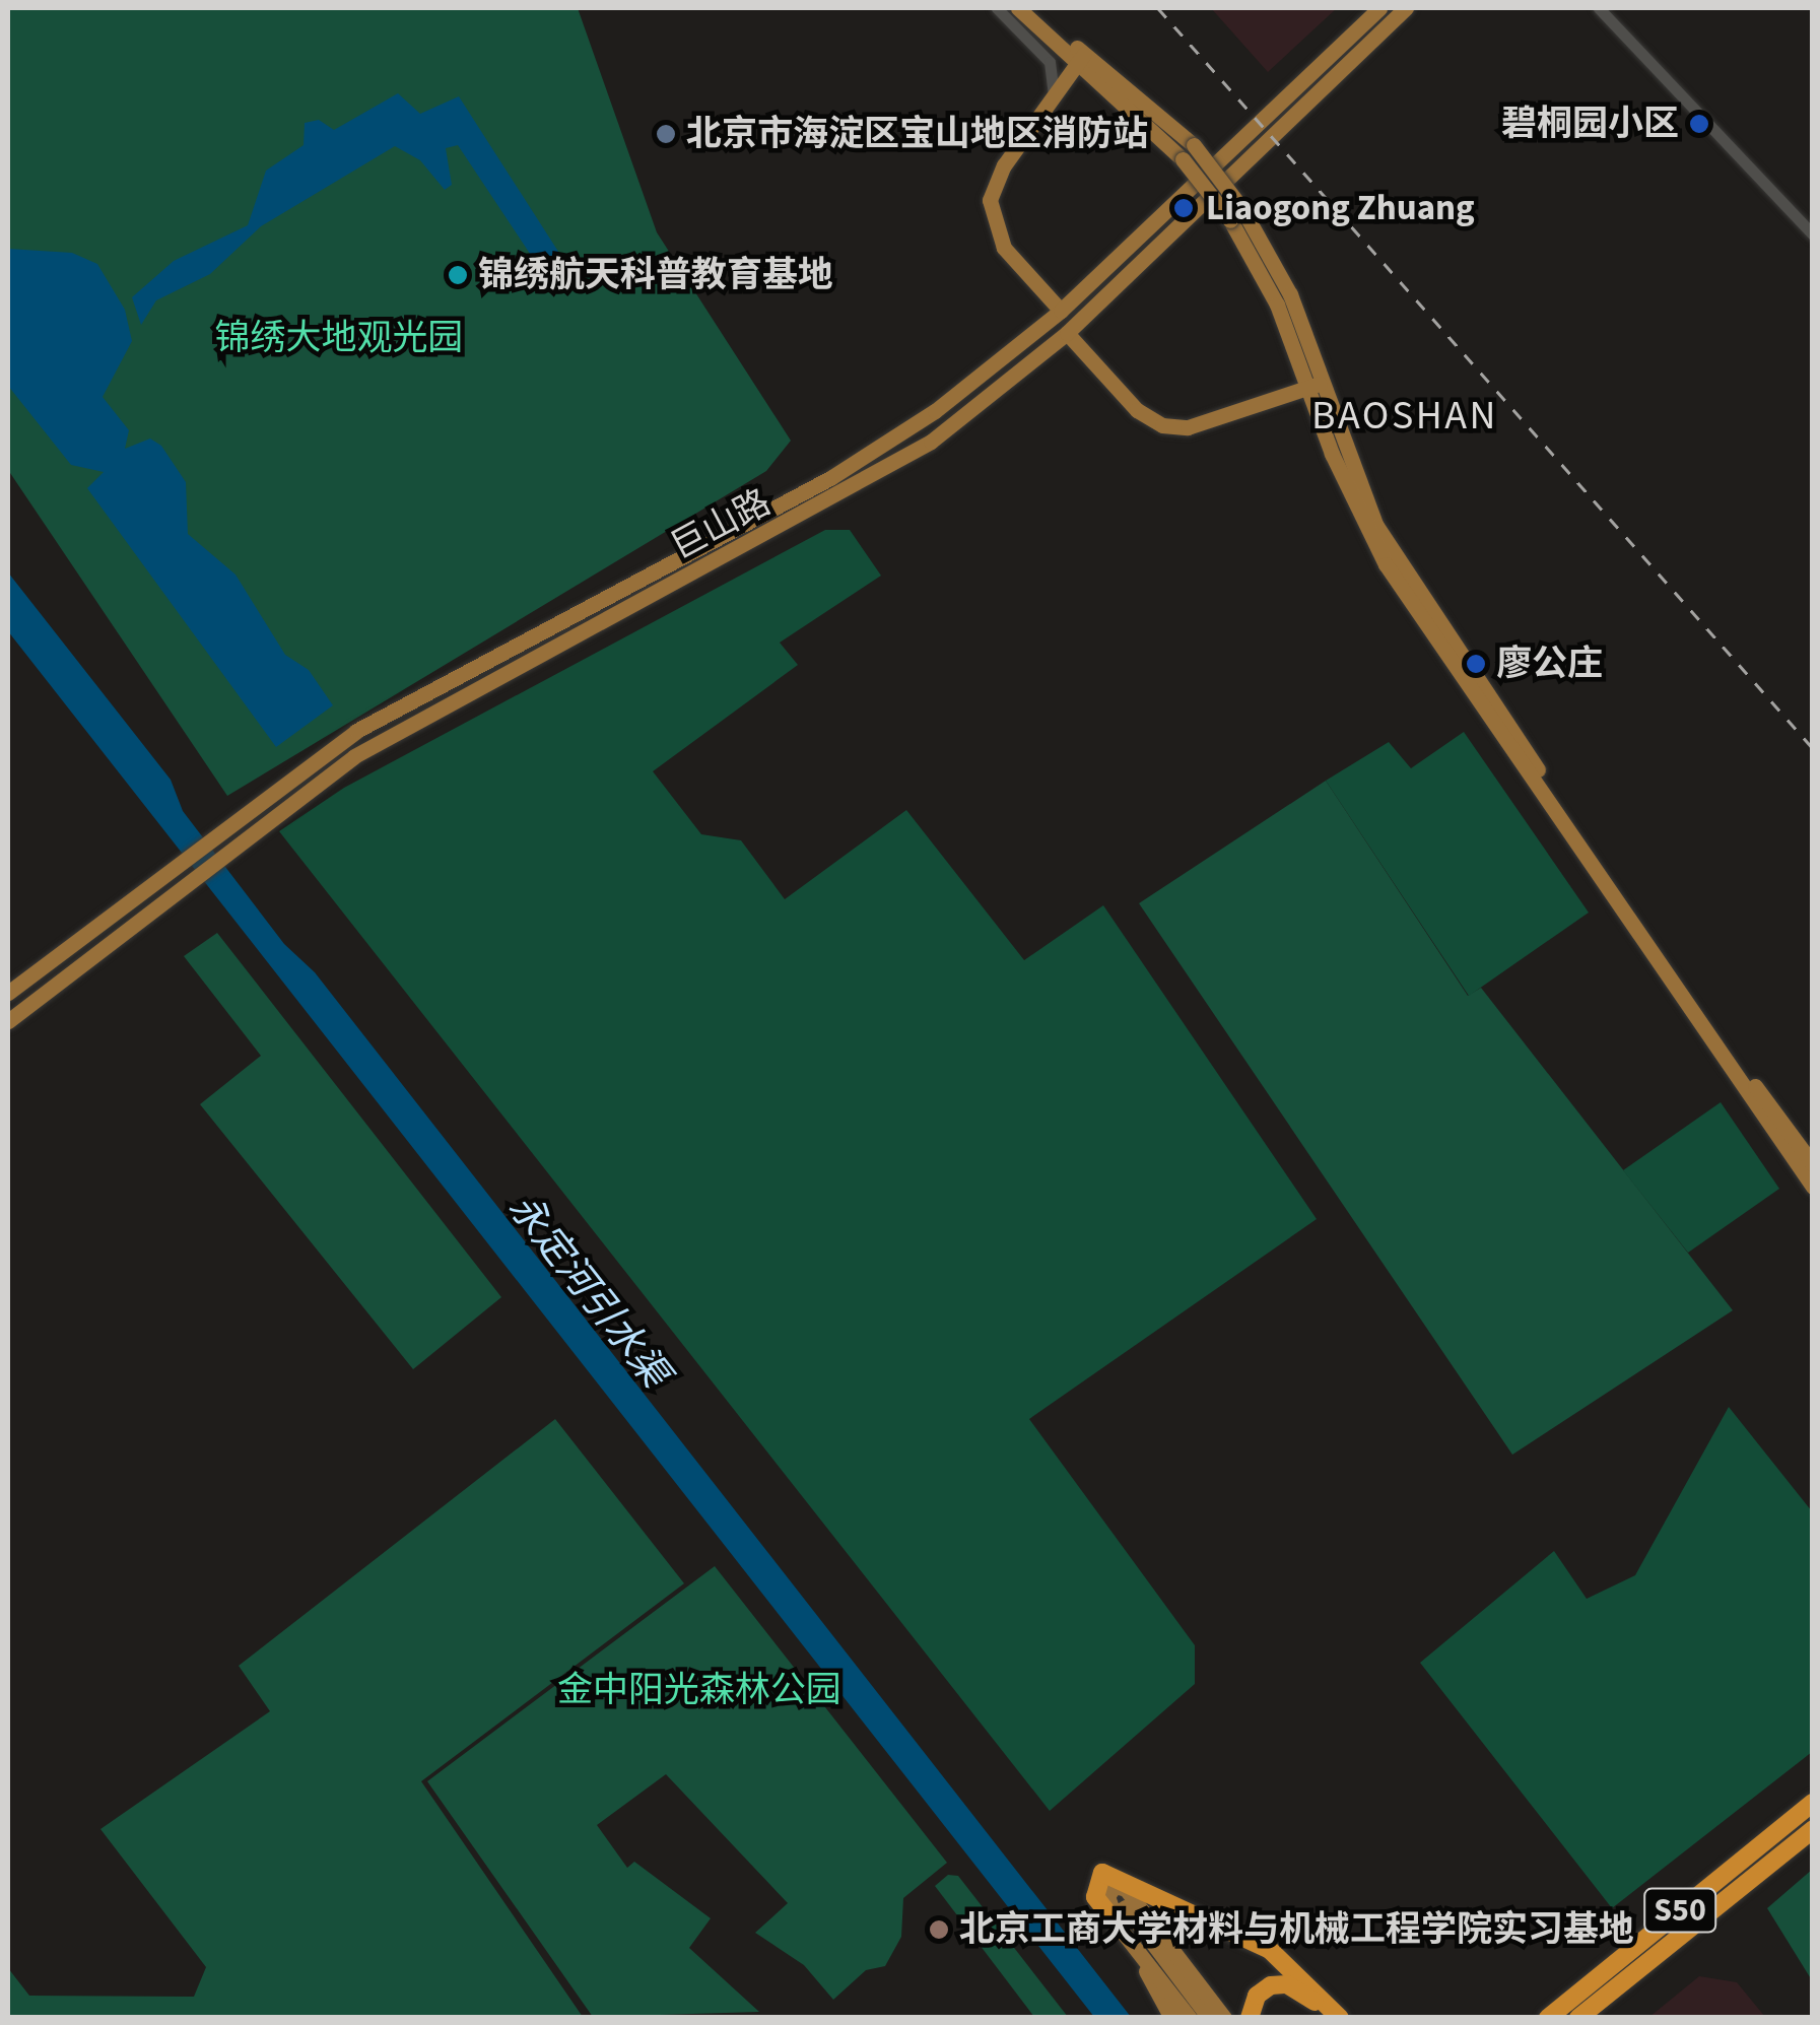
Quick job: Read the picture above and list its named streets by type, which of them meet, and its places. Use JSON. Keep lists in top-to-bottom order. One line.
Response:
{"streets":{"highway":["S50"],"main road":["巨山路"]},"districts":["BAOSHAN"],"water":["永定河引水渠"],"parks":["锦绣大地观光园","金中阳光森林公园"],"places":["碧桐园小区","北京市海淀区宝山地区消防站","Liaogong Zhuang","锦绣航天科普教育基地","廖公庄","北京工商大学材料与机械工程学院实习基地"]}
